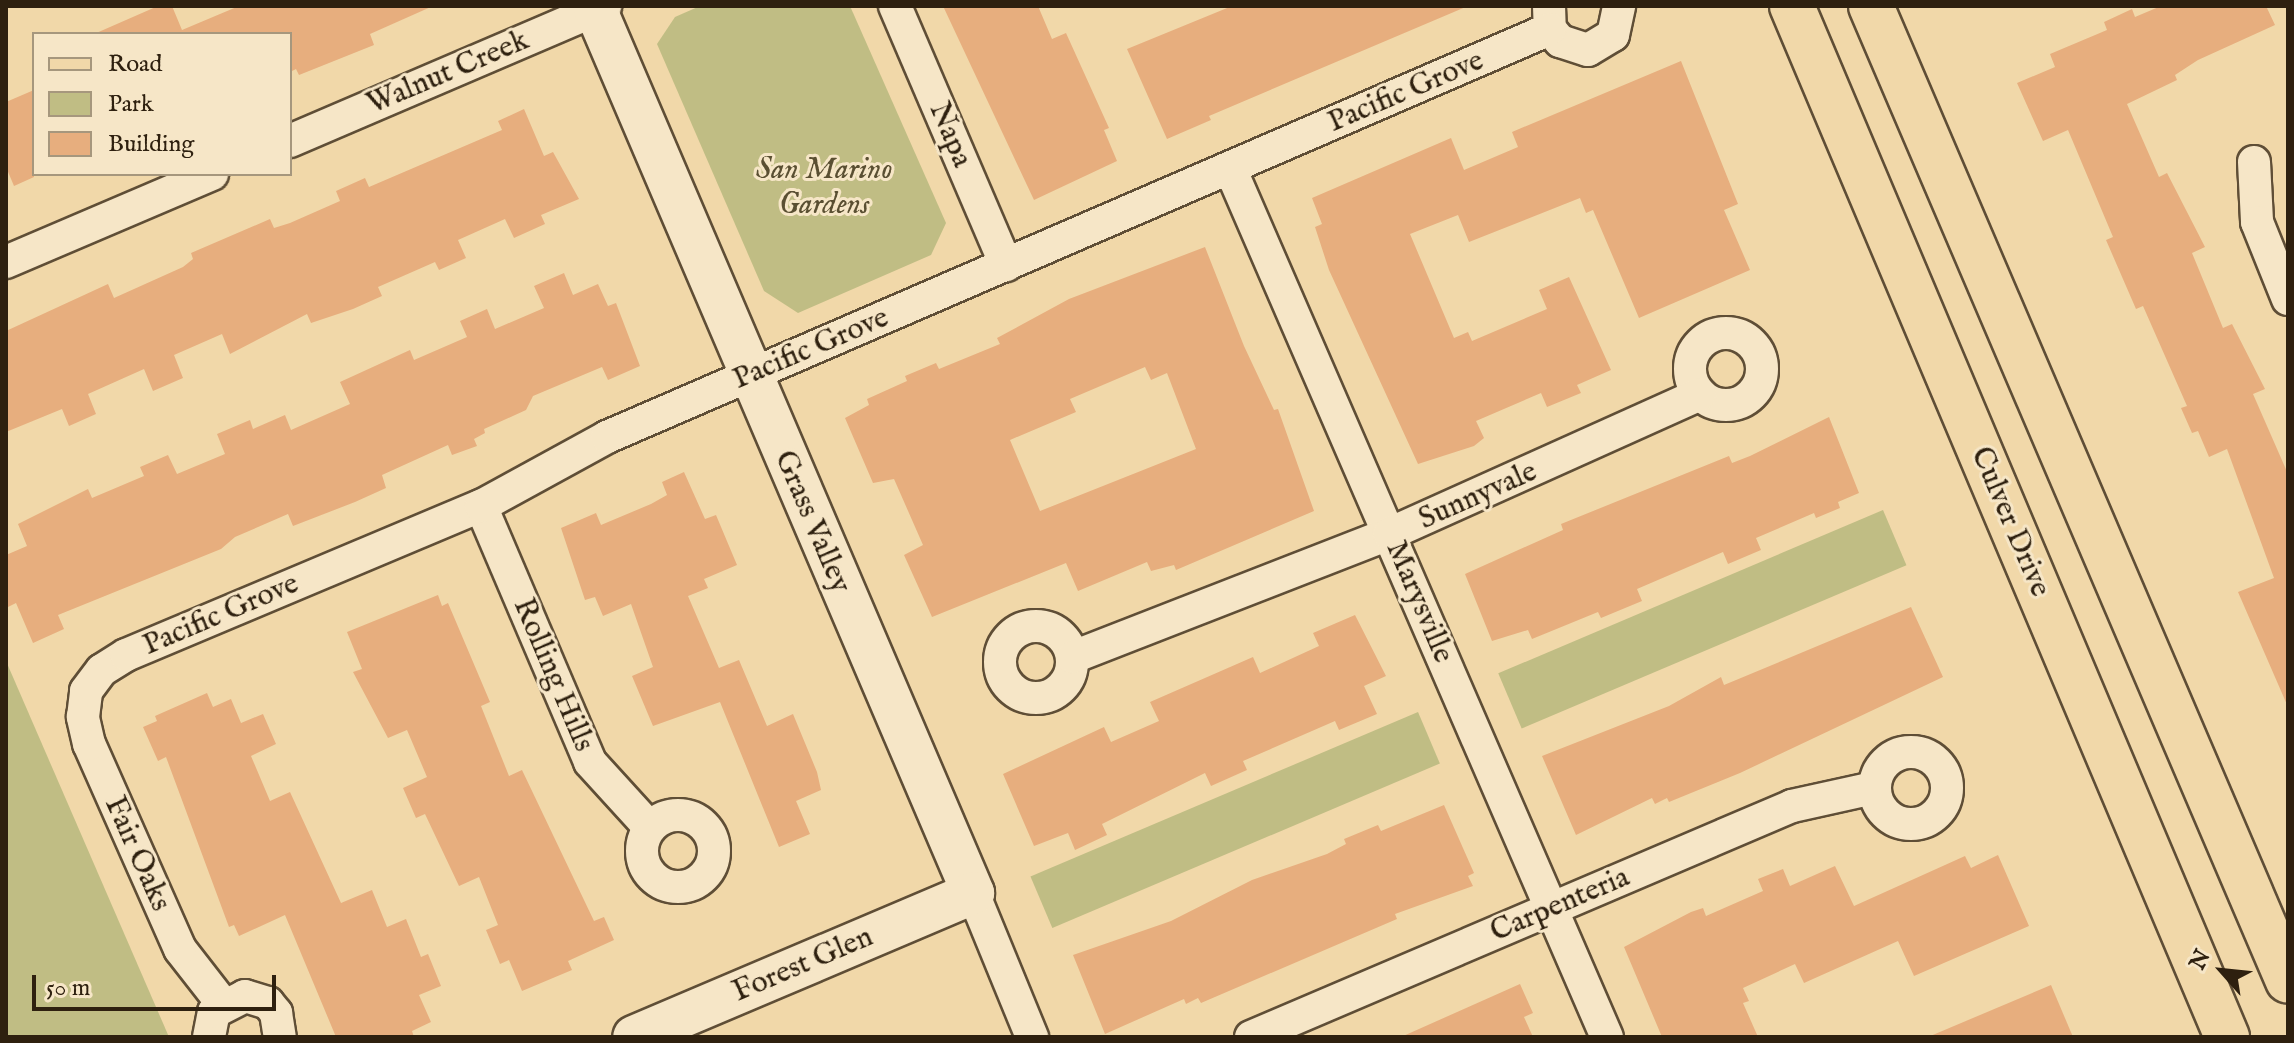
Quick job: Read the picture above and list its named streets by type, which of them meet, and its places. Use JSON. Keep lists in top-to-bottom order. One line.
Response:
{"streets":{"main road":["Culver Drive"],"street":["Walnut Creek","Pacific Grove","Napa","Sunnyvale","Grass Valley","Marysville","Rolling Hills","Fair Oaks","Carpenteria","Forest Glen"]},"crossings":[["Walnut Creek","Grass Valley"],["Pacific Grove","Napa"],["Pacific Grove","Grass Valley"],["Pacific Grove","Marysville"],["Pacific Grove","Rolling Hills"],["Pacific Grove","Fair Oaks"],["Sunnyvale","Marysville"],["Grass Valley","Forest Glen"],["Marysville","Carpenteria"]],"parks":["San Marino Gardens"],"legend":["Road","Park","Building"],"scale_bar":"50 m","north":"top left"}
